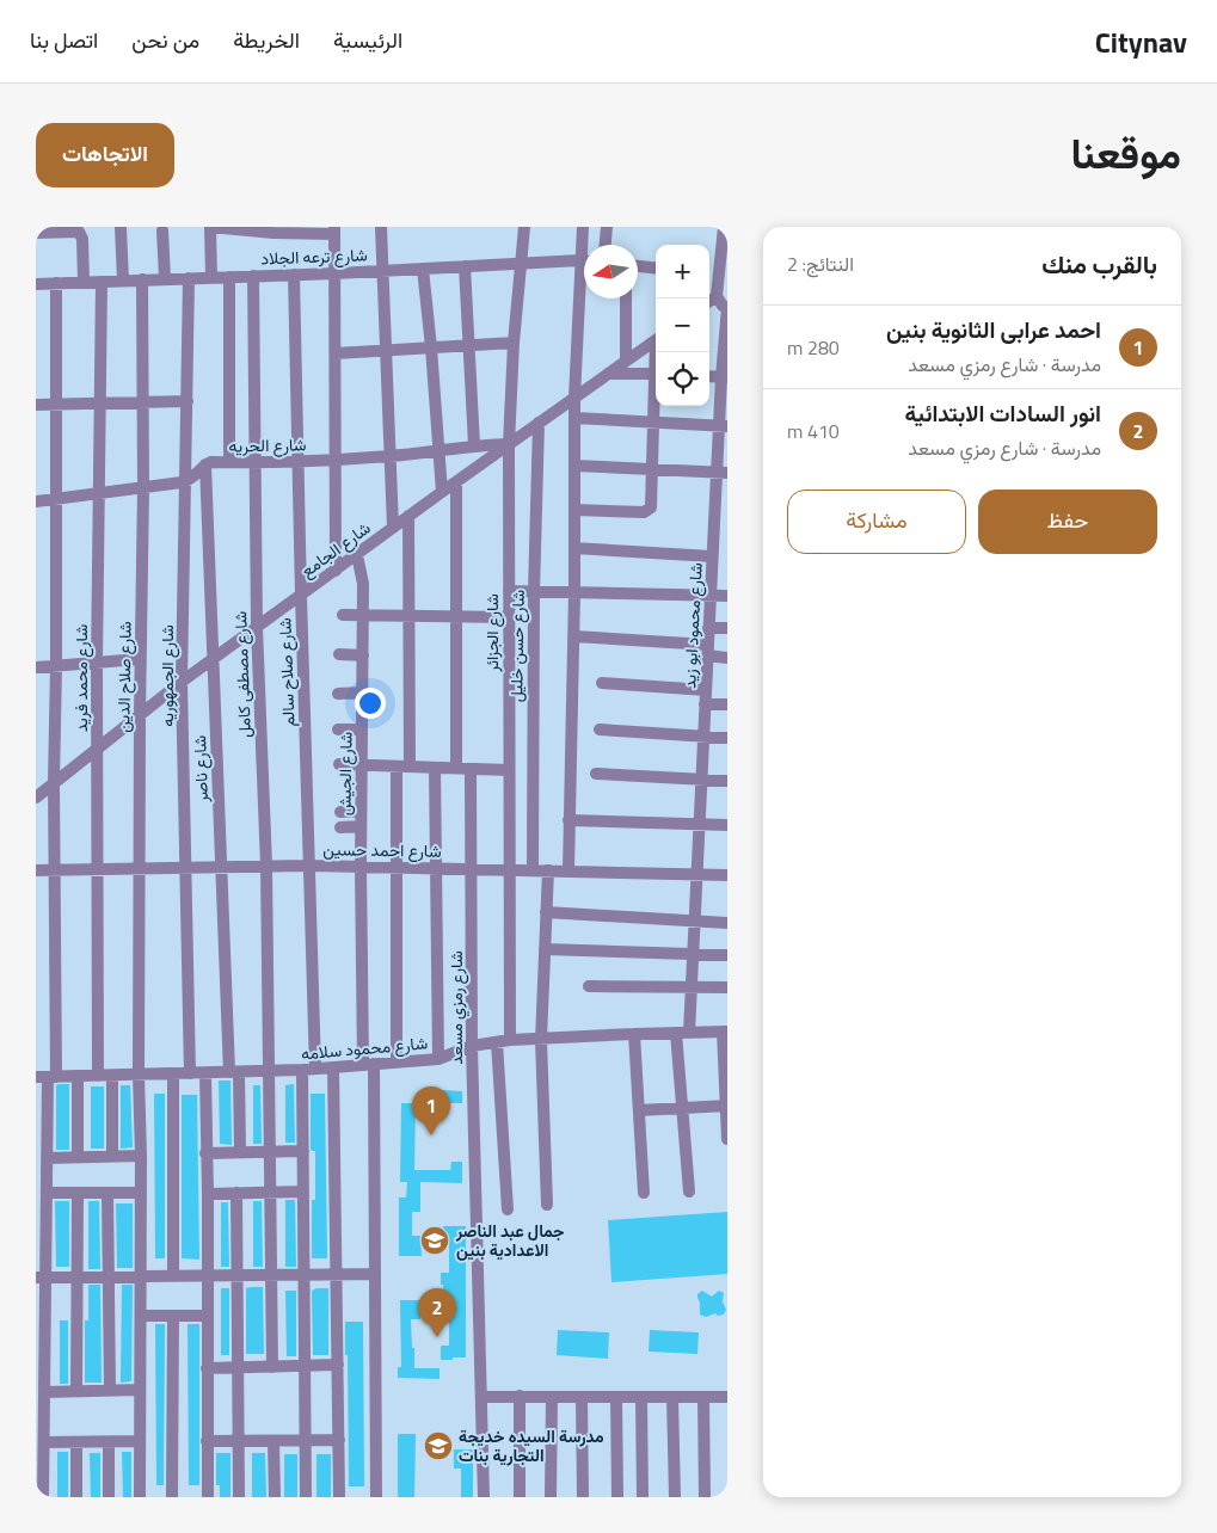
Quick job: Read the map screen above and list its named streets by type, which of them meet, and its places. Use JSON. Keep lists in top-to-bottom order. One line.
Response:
{"streets":{"street":["شارع ترعه الجلاد","شارع الحريه","شارع الجامع","شارع محمود ابو زيد","شارع الجزائر","شارع حسن خليل","شارع صلاح سالم","شارع مصطفى كامل","شارع الجمهوريه","شارع صلاح الدين","شارع محمد فريد","شارع ناصر","شارع الجيش","شارع احمد حسين","شارع رمزي مسعد","شارع محمود سلامه"]},"crossings":[["شارع ترعه الجلاد","شارع الجزائر"],["شارع ترعه الجلاد","شارع صلاح سالم"],["شارع ترعه الجلاد","شارع مصطفى كامل"],["شارع ترعه الجلاد","شارع الجمهوريه"],["شارع ترعه الجلاد","شارع صلاح الدين"],["شارع ترعه الجلاد","شارع محمد فريد"],["شارع الحريه","شارع الجامع"],["شارع الحريه","شارع الجزائر"],["شارع الحريه","شارع صلاح سالم"],["شارع الحريه","شارع مصطفى كامل"],["شارع الحريه","شارع ناصر"],["شارع الجامع","شارع الجزائر"],["شارع الجامع","شارع حسن خليل"],["شارع الجامع","شارع صلاح سالم"],["شارع الجامع","شارع مصطفى كامل"],["شارع الجامع","شارع الجمهوريه"],["شارع الجامع","شارع صلاح الدين"],["شارع الجامع","شارع محمد فريد"],["شارع الجامع","شارع ناصر"],["شارع الجامع","شارع الجيش"],["شارع محمود ابو زيد","شارع احمد حسين"],["شارع محمود ابو زيد","شارع محمود سلامه"],["شارع الجزائر","شارع احمد حسين"],["شارع الجزائر","شارع محمود سلامه"],["شارع حسن خليل","شارع احمد حسين"],["شارع صلاح سالم","شارع احمد حسين"],["شارع صلاح سالم","شارع محمود سلامه"],["شارع مصطفى كامل","شارع احمد حسين"],["شارع مصطفى كامل","شارع محمود سلامه"],["شارع الجمهوريه","شارع احمد حسين"],["شارع الجمهوريه","شارع محمود سلامه"],["شارع صلاح الدين","شارع احمد حسين"],["شارع صلاح الدين","شارع محمود سلامه"],["شارع محمد فريد","شارع احمد حسين"],["شارع محمد فريد","شارع محمود سلامه"],["شارع ناصر","شارع احمد حسين"],["شارع ناصر","شارع محمود سلامه"],["شارع الجيش","شارع احمد حسين"],["شارع الجيش","شارع محمود سلامه"],["شارع احمد حسين","شارع رمزي مسعد"],["شارع رمزي مسعد","شارع محمود سلامه"]],"places":{"school or university":["جمال عبد الناصر الاعدادية بنين","مدرسة السيده خديجة التجارية بنات"]},"north":"left","page":{"header":"Citynav","nav":["الرئيسية","الخريطة","من نحن","اتصل بنا"],"title":"موقعنا","buttons":["الاتجاهات",["حفظ","مشاركة"]],"heading":["بالقرب منك","النتائج: 2"],"map_buttons":["+","−"],"list":[{"mark":"1","name":"احمد عرابى الثانوية بنين","note":"مدرسة · شارع رمزي مسعد","value":"280 m"},{"mark":"2","name":"انور السادات الابتدائية","note":"مدرسة · شارع رمزي مسعد","value":"410 m"}],"pins":["1","2"]}}
